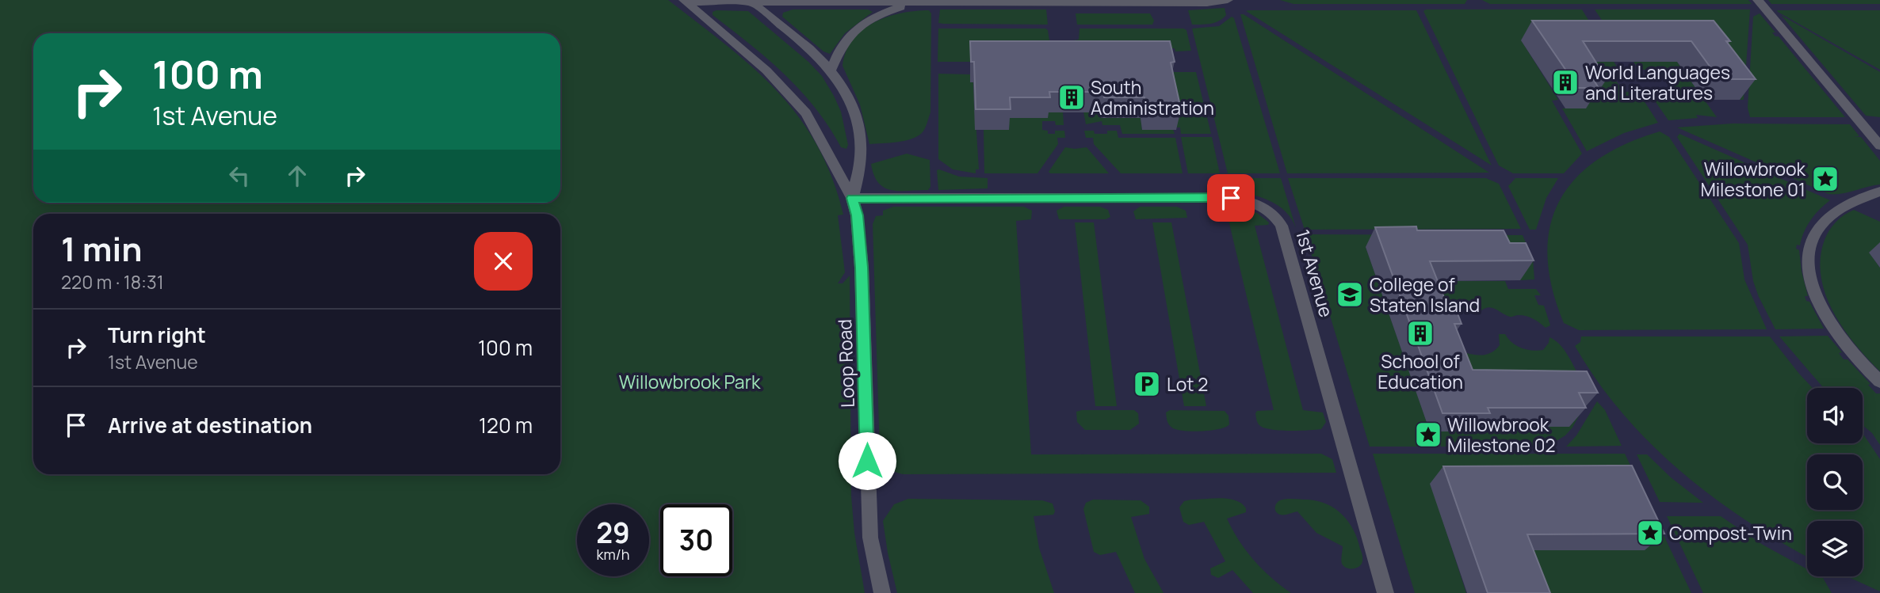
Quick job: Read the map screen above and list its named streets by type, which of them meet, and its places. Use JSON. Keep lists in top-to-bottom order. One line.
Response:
{"streets":{"street":["1st Avenue","Loop Road"]},"crossings":[["1st Avenue","Loop Road"]],"parks":["Willowbrook Park"],"places":{"building":["World Languages and Literatures","South Administration","School of Education"],"place":["Willowbrook Milestone 01","Willowbrook Milestone 02","Compost-Twin"],"school or university":["College of Staten Island"],"parking":["Lot 2"]},"page":{"turn":["100 m","1st Avenue"],"heading":["1 min","220 m · 18:31"],"list":[{"name":"Turn right","note":"1st Avenue","value":"100 m"},{"name":"Arrive at destination","value":"120 m"}],"speed":"29 km/h","limit":"30"}}
